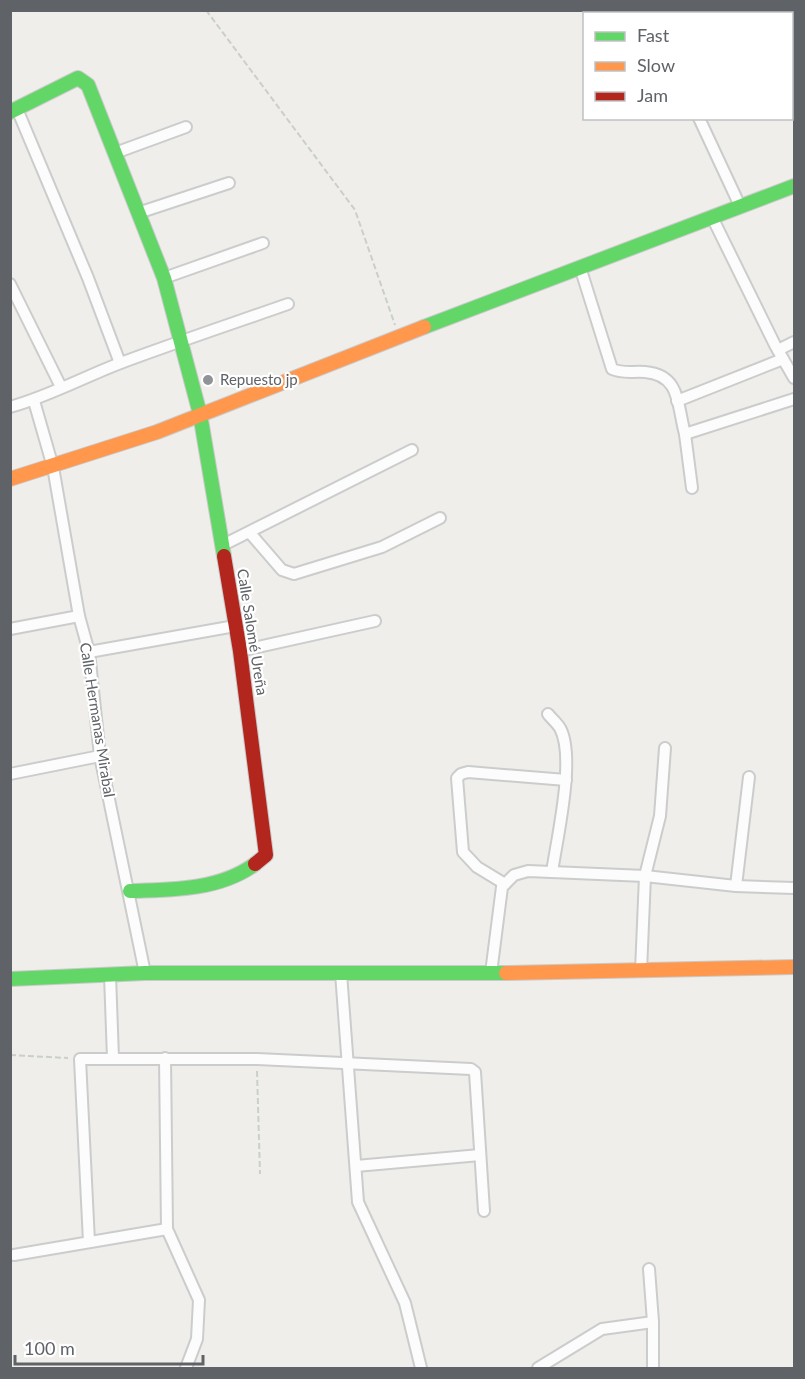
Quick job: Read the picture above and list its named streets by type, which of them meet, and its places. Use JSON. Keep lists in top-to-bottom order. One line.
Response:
{"streets":{"street":["Calle Salomé Ureña","Calle Hermanas Mirabal"]},"crossings":[["Calle Salomé Ureña","Calle Hermanas Mirabal"]],"places":["Repuesto jp"],"legend":["Fast","Slow","Jam"],"scale_bar":"100 m"}
